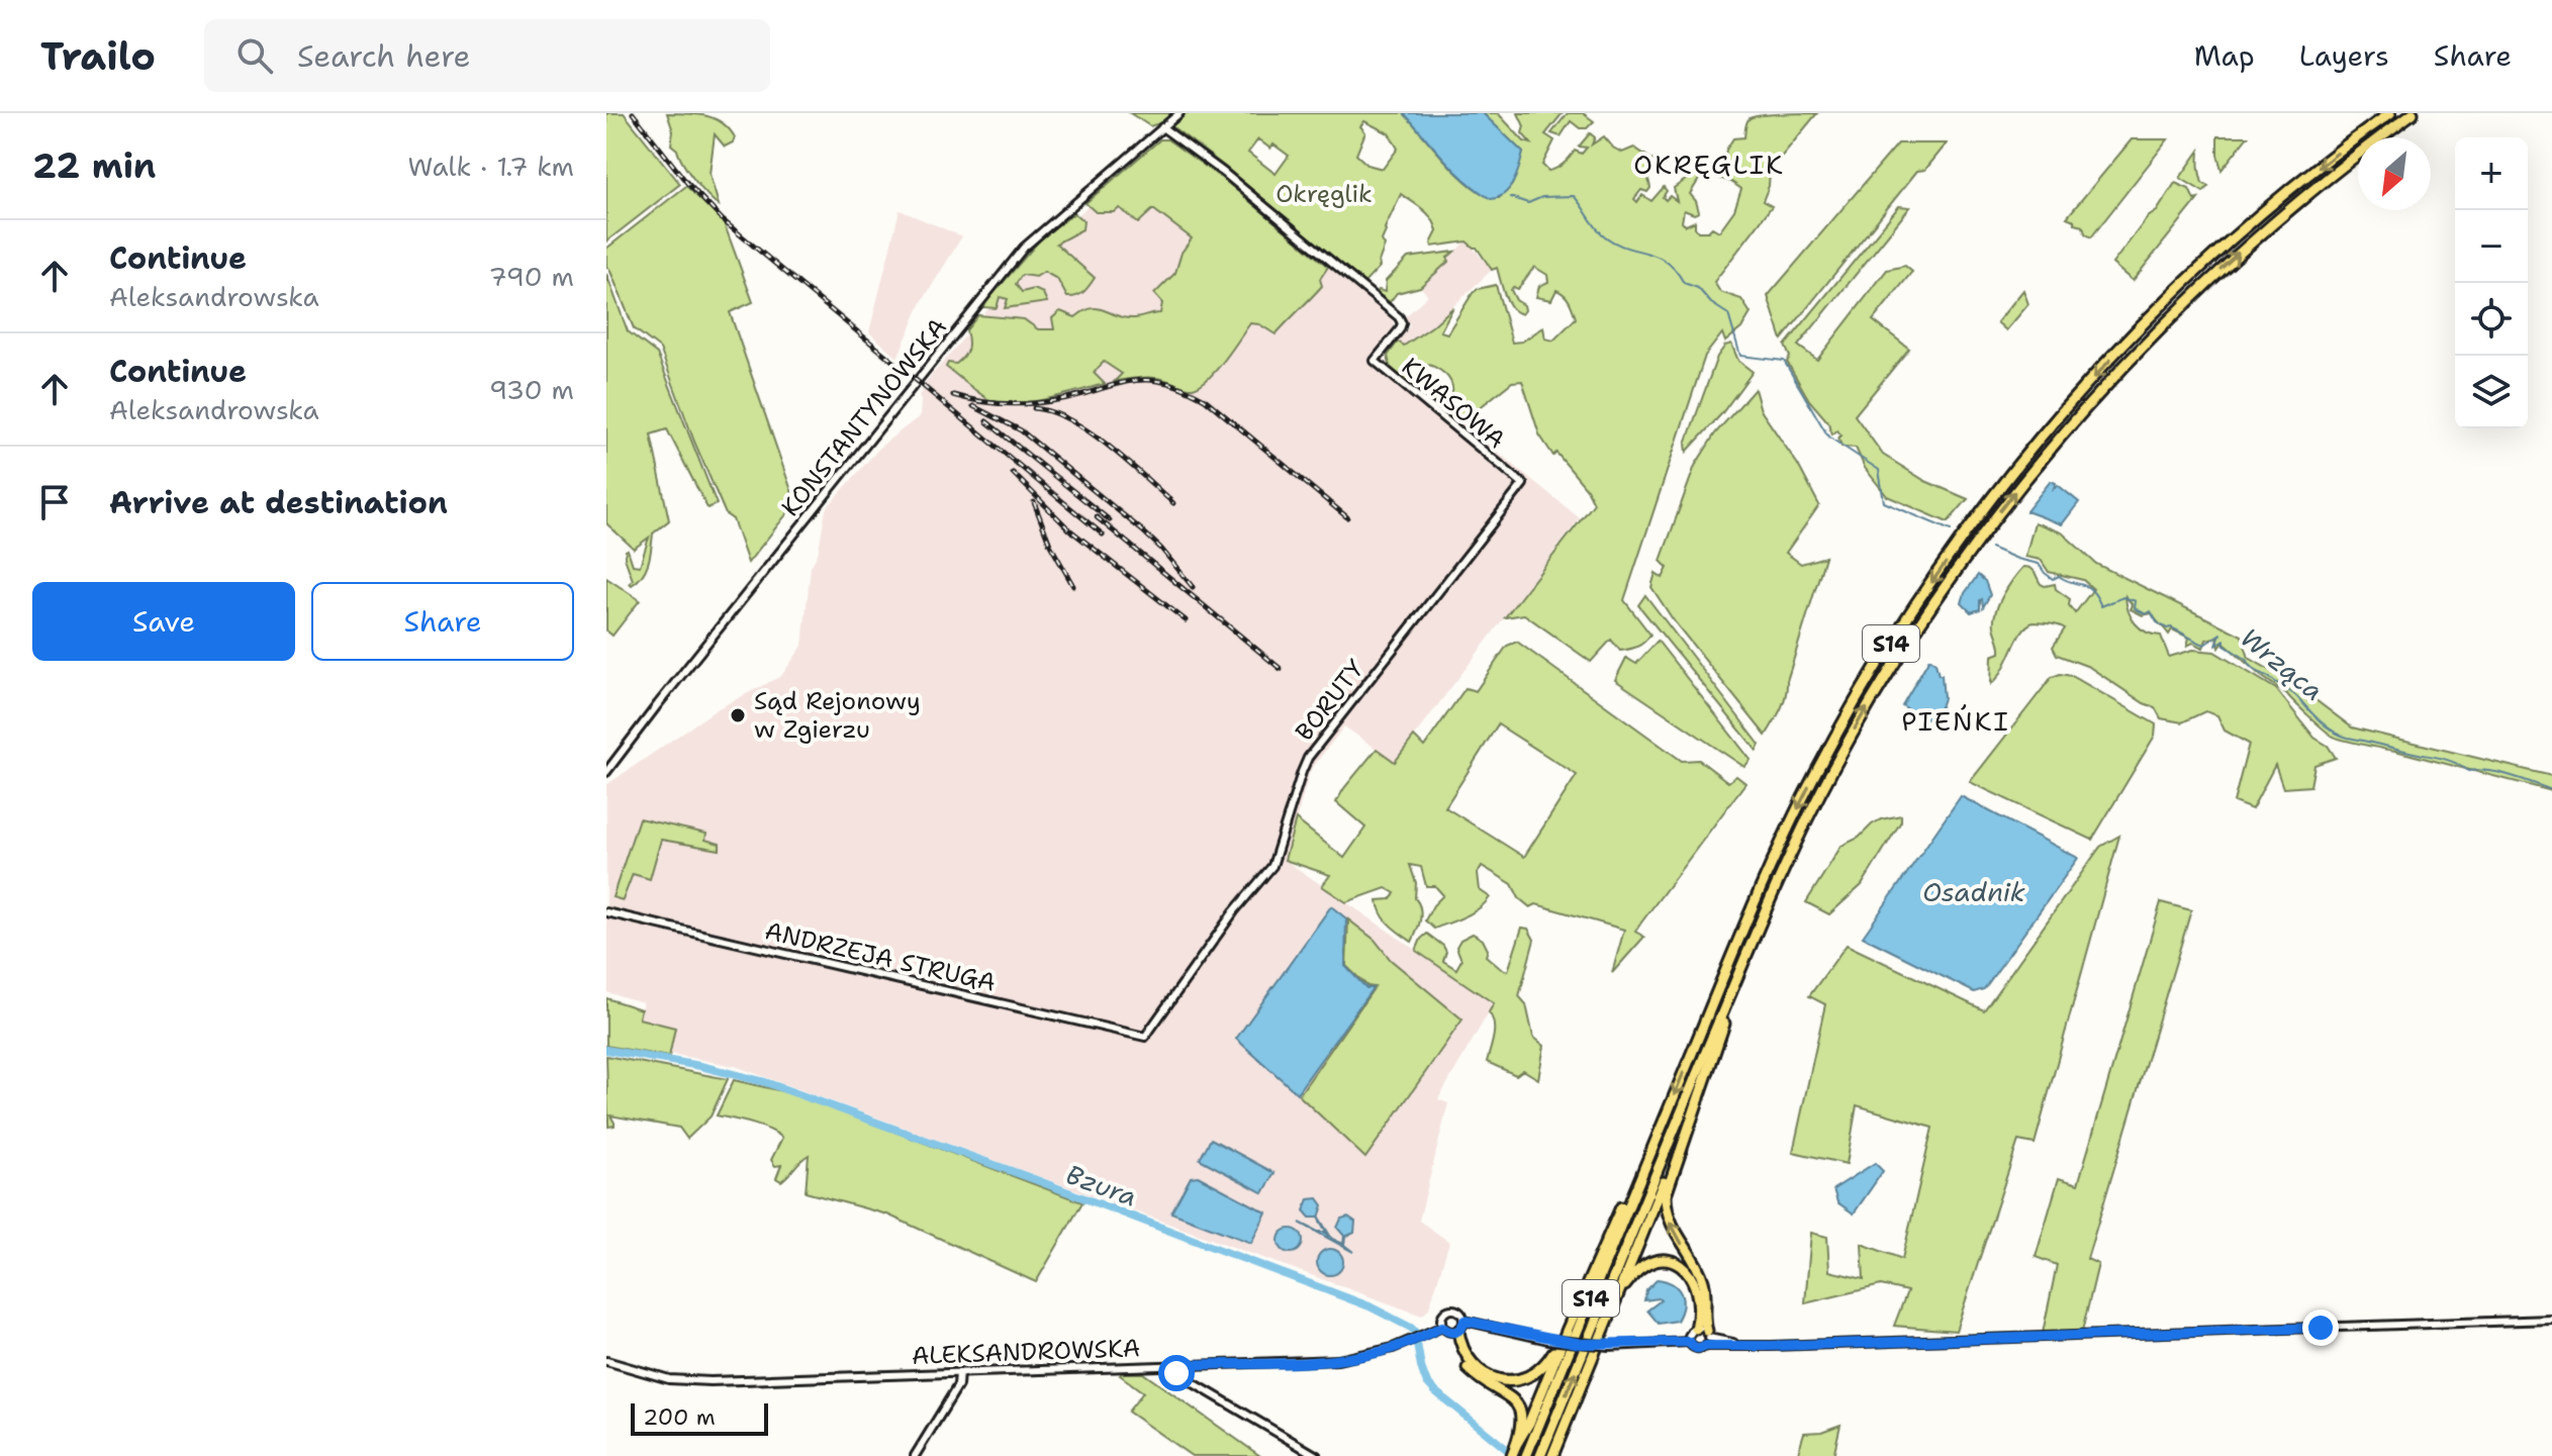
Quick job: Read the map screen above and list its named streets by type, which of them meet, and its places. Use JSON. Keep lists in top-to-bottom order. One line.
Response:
{"streets":{"highway":["S14"],"main road":["KWASOWA","KONSTANTYNOWSKA","BORUTY","ANDRZEJA STRUGA","ALEKSANDROWSKA"]},"crossings":[["KWASOWA","KONSTANTYNOWSKA"],["KWASOWA","BORUTY"],["BORUTY","ANDRZEJA STRUGA"]],"districts":["OKRĘGLIK","PIEŃKI"],"water":["Wrząca","Osadnik","Bzura"],"parks":["Okręglik"],"places":["Sąd Rejonowy w Zgierzu"],"scale_bar":"200 m","north":"bottom left","page":{"header":"Trailo","search":"Search here","nav":["Map","Layers","Share"],"heading":["22 min","Walk · 1.7 km"],"map_buttons":["+","−"],"list":[["Continue","Aleksandrowska","790 m"],["Continue","Aleksandrowska","930 m"],"Arrive at destination"],"buttons":["Save","Share"],"scale":"200 m"}}
